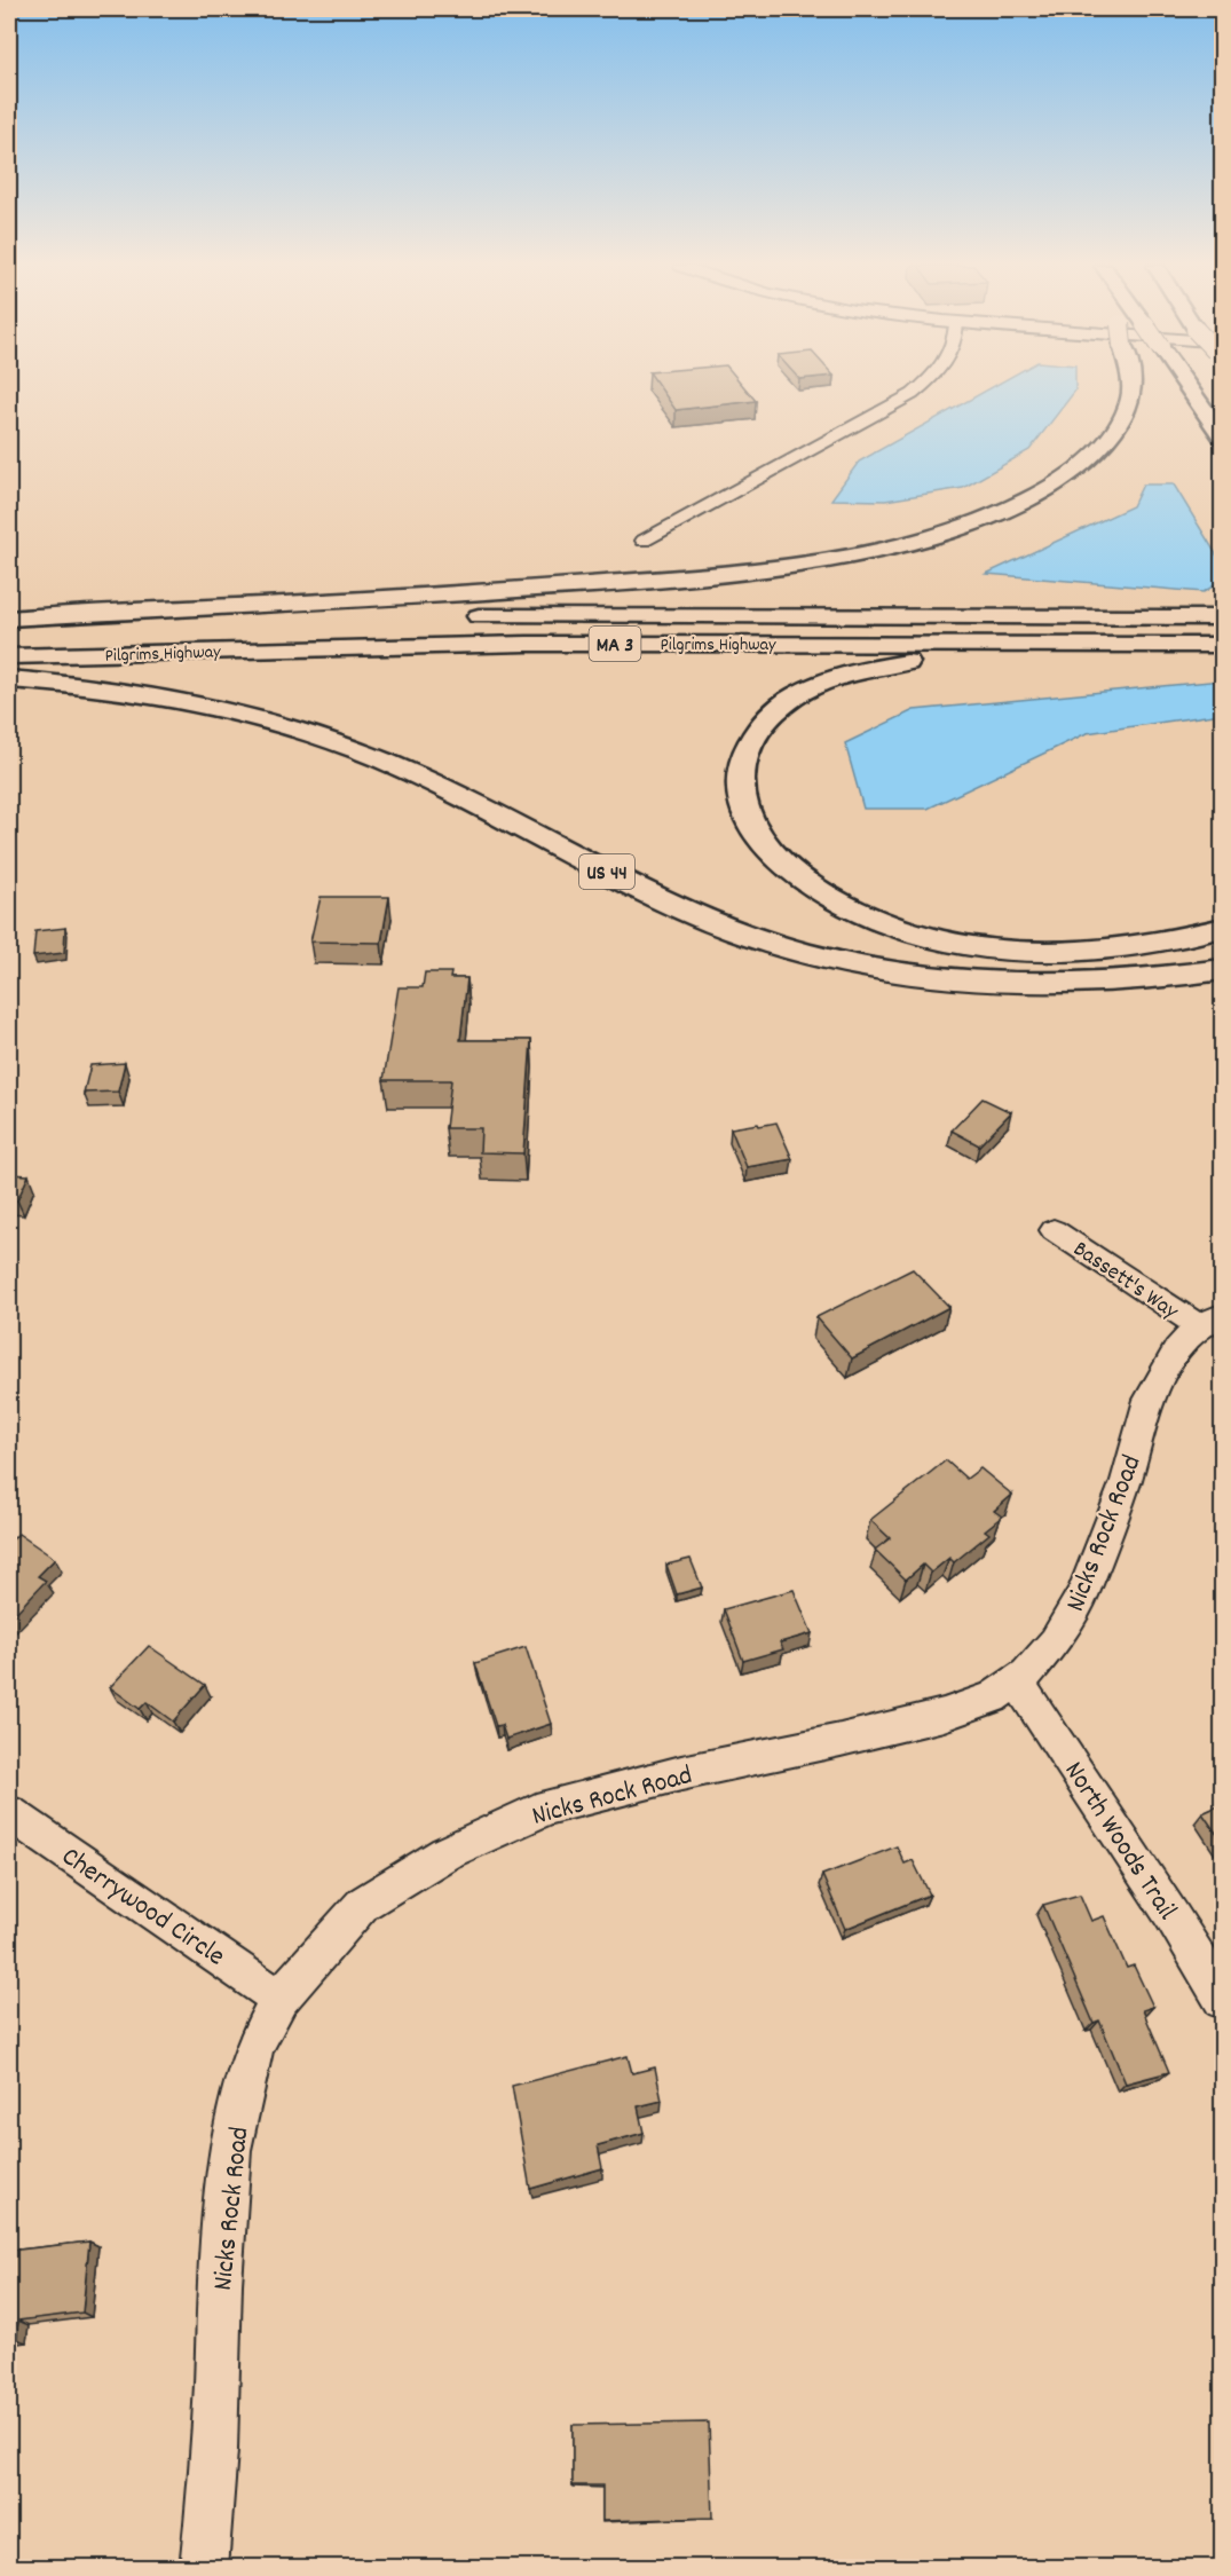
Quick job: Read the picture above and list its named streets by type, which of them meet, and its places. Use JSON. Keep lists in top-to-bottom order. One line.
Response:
{"streets":{"highway":["Pilgrims Highway","MA 3","US 44"],"street":["Bassett's Way","Nicks Rock Road","North Woods Trail","Cherrywood Circle"]},"crossings":[["Bassett's Way","Nicks Rock Road"],["Nicks Rock Road","North Woods Trail"],["Nicks Rock Road","Cherrywood Circle"]]}
